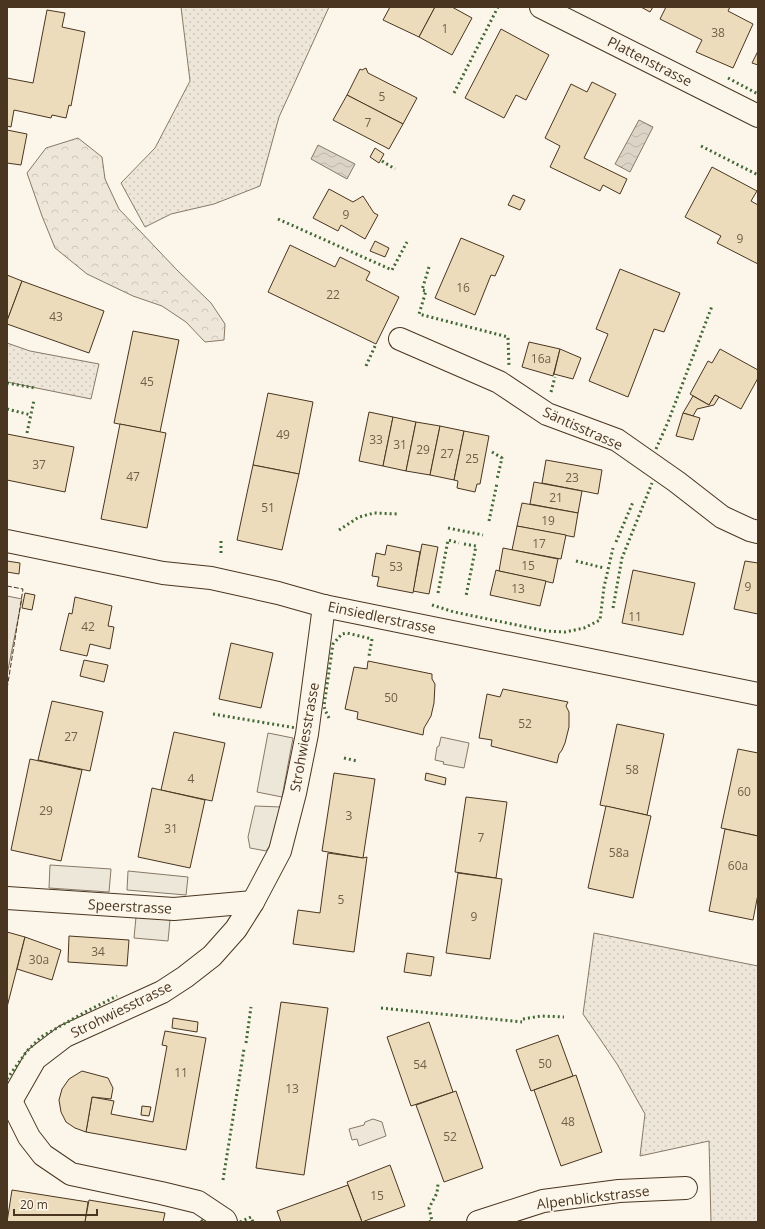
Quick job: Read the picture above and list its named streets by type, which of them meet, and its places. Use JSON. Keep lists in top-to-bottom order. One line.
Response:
{"streets":{"street":["Plattenstrasse","Säntisstrasse","Einsiedlerstrasse","Strohwiesstrasse","Speerstrasse","Alpenblickstrasse"]},"crossings":[["Einsiedlerstrasse","Strohwiesstrasse"],["Strohwiesstrasse","Speerstrasse"]],"house_numbers":["1","38","5","7","9","9","16","22","43","16a","45","49","33","31","29","27","25","37","47","23","21","51","19","17","15","53","9","13","11","42","50","52","27","58","4","60","29","3","31","7","58a","60a","5","9","34","30a","50","54","11","13","48","52","15"],"scale_bar":"20 m"}
